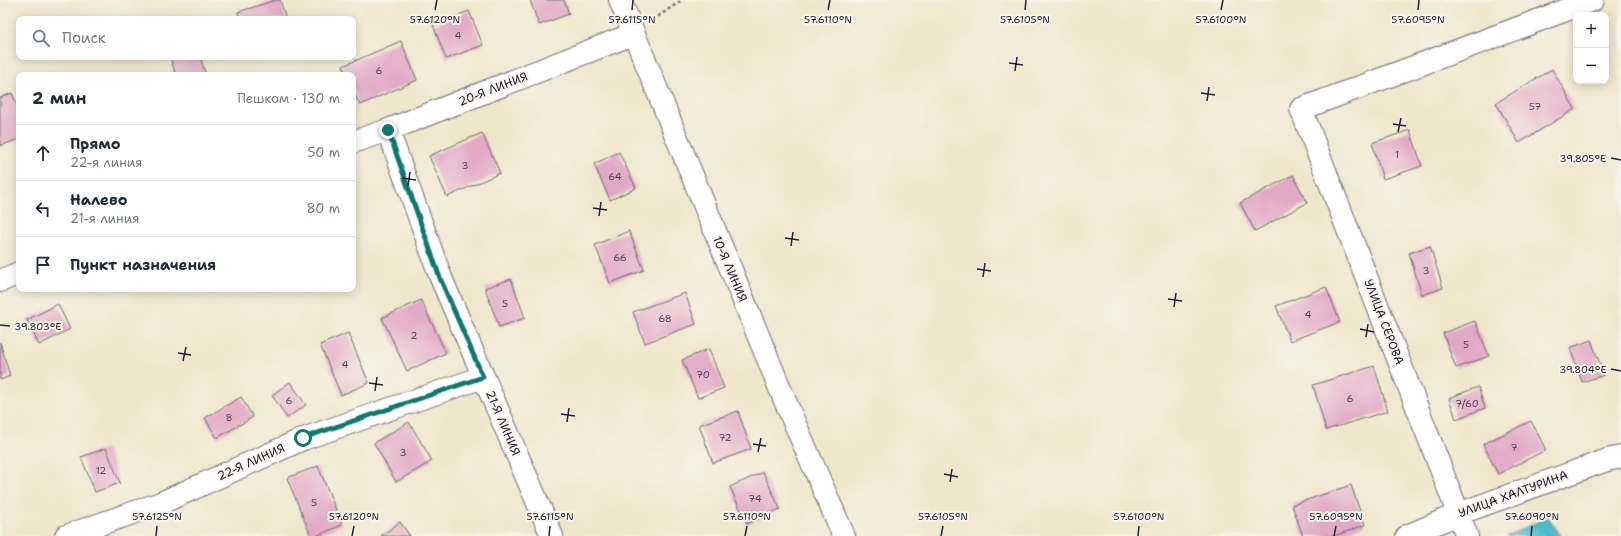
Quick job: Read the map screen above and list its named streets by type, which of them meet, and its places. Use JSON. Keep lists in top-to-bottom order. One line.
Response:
{"streets":{"street":["20-Я ЛИНИЯ","10-Я ЛИНИЯ","УЛИЦА СЕРОВА","21-Я ЛИНИЯ","22-Я ЛИНИЯ","УЛИЦА ХАЛТУРИНА"]},"crossings":[["20-Я ЛИНИЯ","10-Я ЛИНИЯ"],["20-Я ЛИНИЯ","21-Я ЛИНИЯ"],["УЛИЦА СЕРОВА","УЛИЦА ХАЛТУРИНА"],["21-Я ЛИНИЯ","22-Я ЛИНИЯ"]],"house_numbers":["4","6","57","1","3","64","66","3","5","4","68","2","5","4","70","6","6","7/60","8","72","7","3","12","74","5"],"page":{"map_buttons":["+","−"],"search":"Поиск","heading":["2 мин","Пешком · 130 m"],"list":[["Прямо","22-я линия","50 m"],["Налево","21-я линия","80 m"],"Пункт назначения"]},"coordinates":["57.6100°N","57.6120°N","57.6115°N","57.6110°N","57.6105°N","57.6095°N","39.805°E","39.803°E","39.804°E","57.6125°N","57.6090°N"]}
